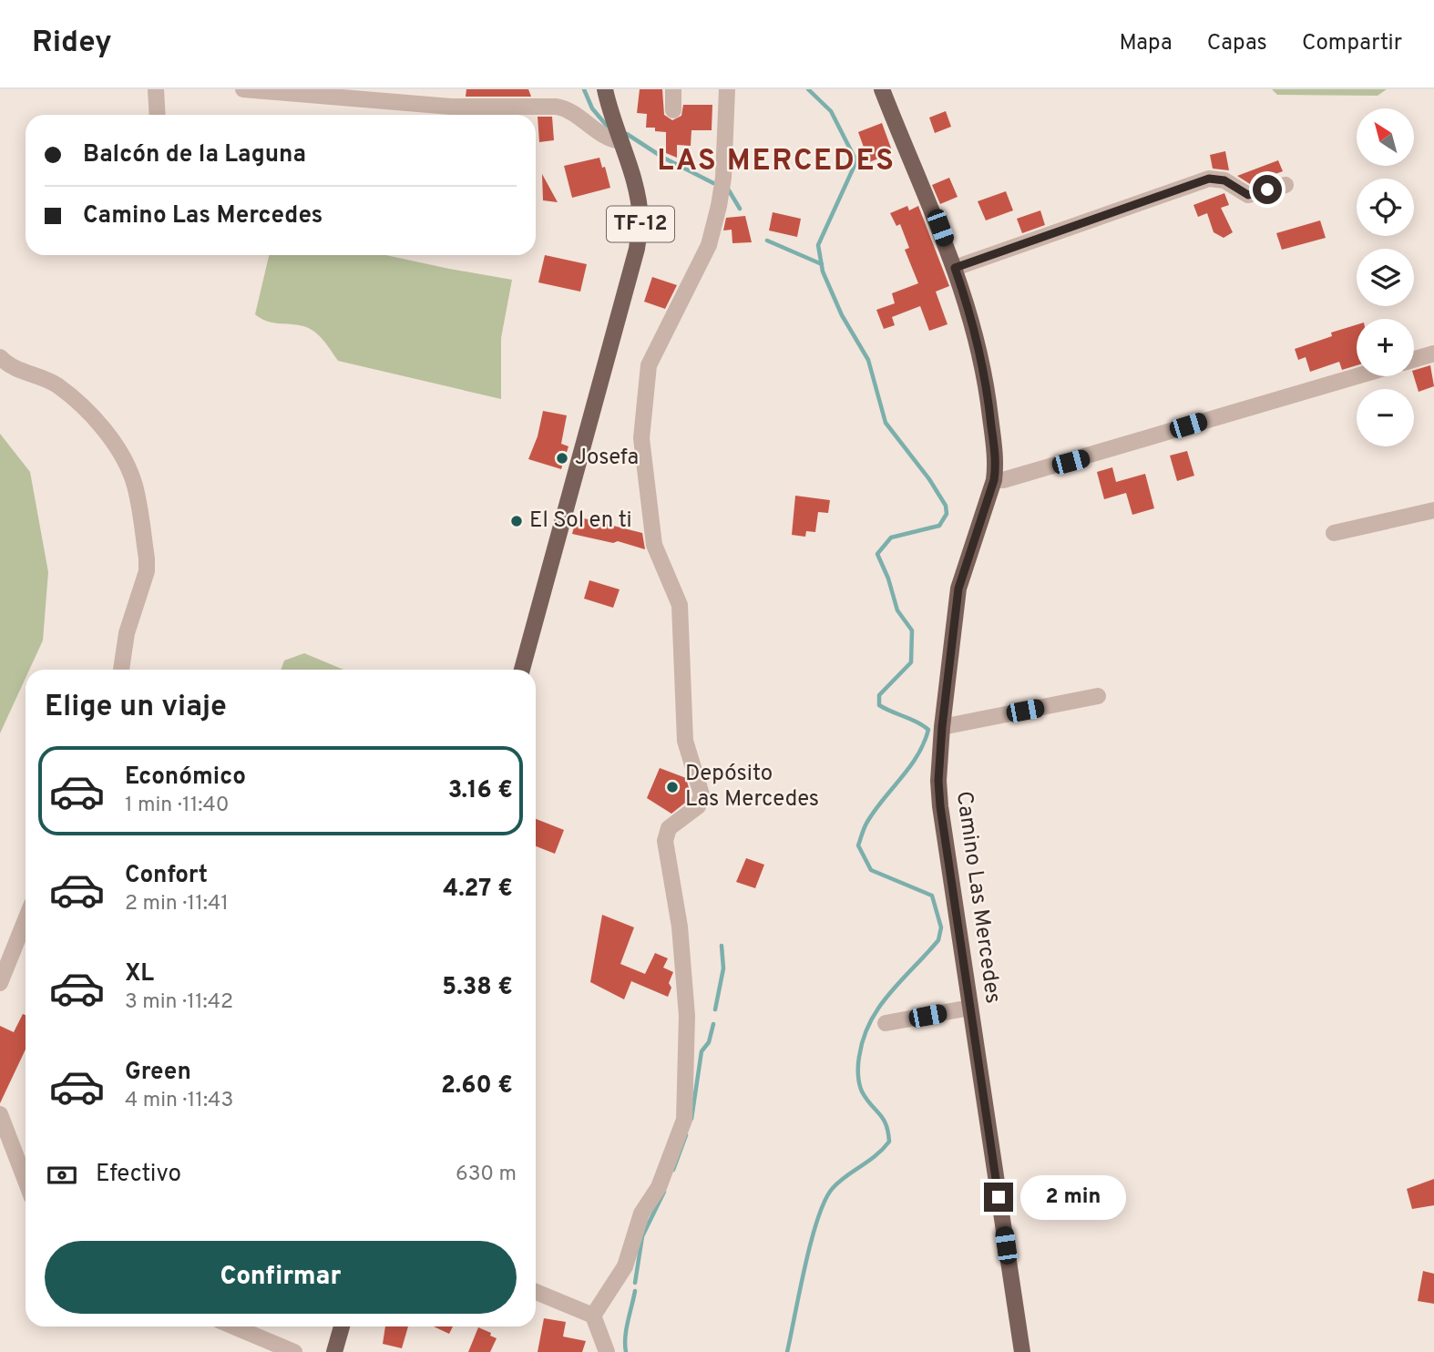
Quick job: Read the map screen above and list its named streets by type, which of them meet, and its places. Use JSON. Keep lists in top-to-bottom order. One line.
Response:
{"streets":{"main road":["TF-12","Camino Las Mercedes"]},"districts":["LAS MERCEDES"],"places":["Josefa","El Sol en ti","Depósito Las Mercedes"],"north":"top left","page":{"header":"Ridey","nav":["Mapa","Capas","Compartir"],"map_buttons":["+","−"],"banner":["Balcón de la Laguna","Camino Las Mercedes"],"heading":"Elige un viaje","list":[{"name":"Económico","note":"1 min · 11:40","value":"3.16 €"},{"name":"Confort","note":"2 min · 11:41","value":"4.27 €"},{"name":"XL","note":"3 min · 11:42","value":"5.38 €"},{"name":"Green","note":"4 min · 11:43","value":"2.60 €"}],"pay":["Efectivo","630 m"],"bubble":"2 min","buttons":"Confirmar"}}
